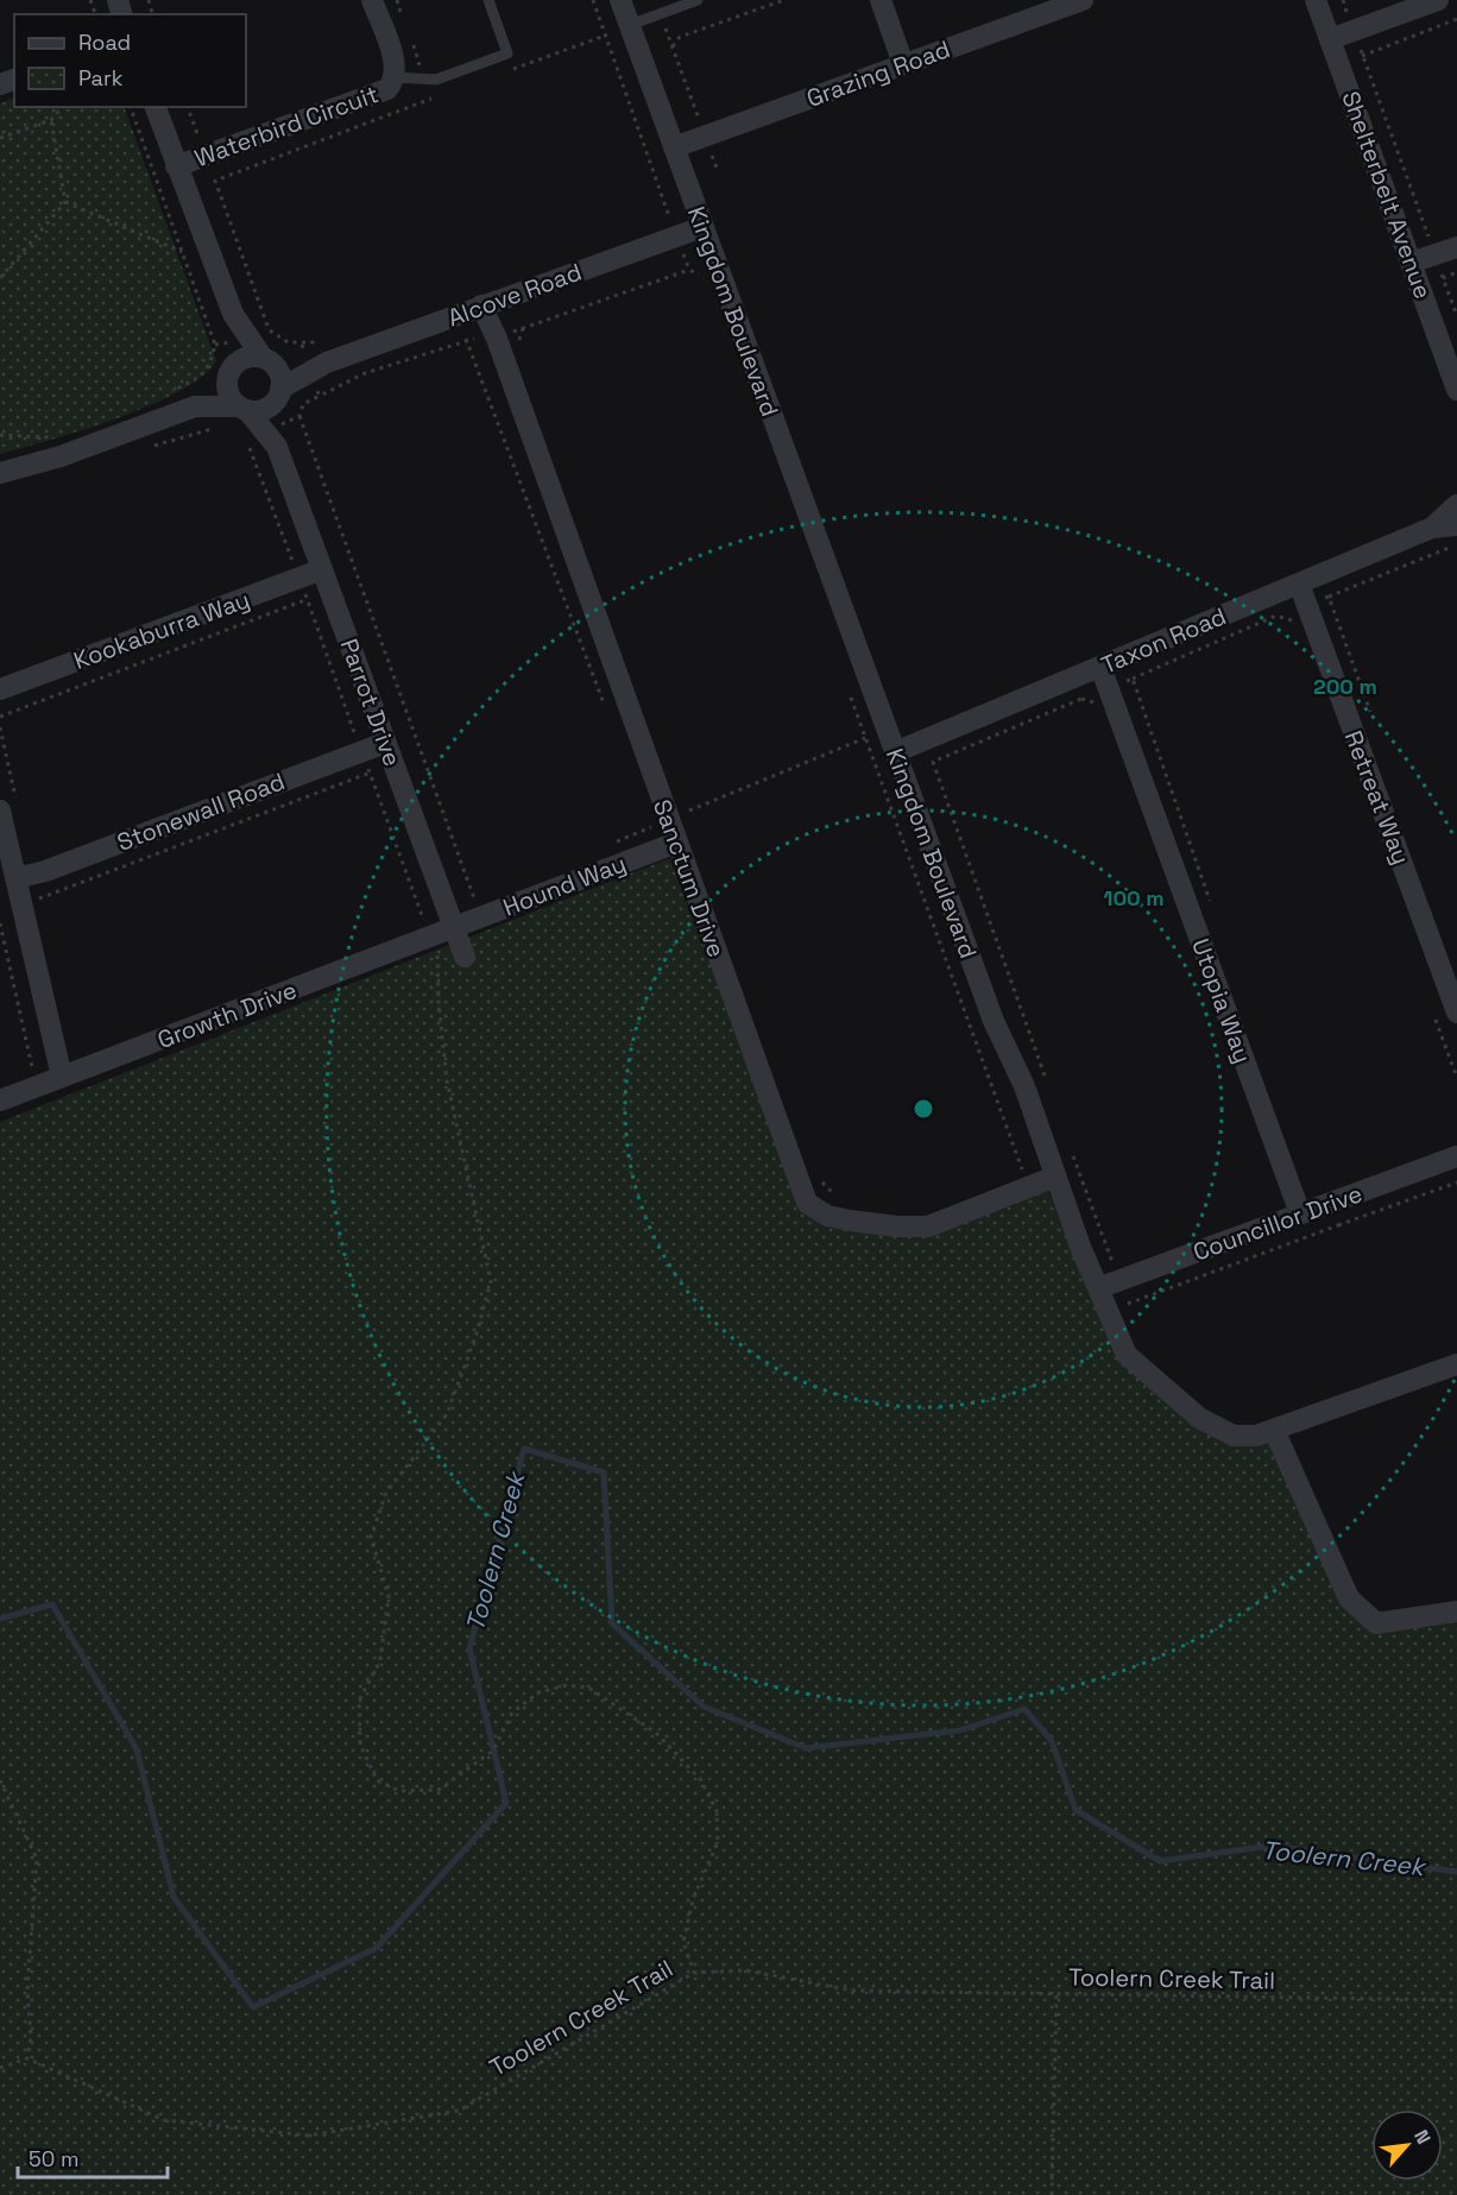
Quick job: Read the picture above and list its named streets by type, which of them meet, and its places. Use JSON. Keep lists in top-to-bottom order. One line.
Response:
{"streets":{"street":["Grazing Road","Waterbird Circuit","Shelterbelt Avenue","Alcove Road","Kingdom Boulevard","Kookaburra Way","Taxon Road","Parrot Drive","Retreat Way","Stonewall Road","Sanctum Drive","Hound Way","Utopia Way","Growth Drive","Councillor Drive"],"path":["Toolern Creek Trail"]},"crossings":[["Grazing Road","Kingdom Boulevard"],["Alcove Road","Kingdom Boulevard"],["Alcove Road","Parrot Drive"],["Alcove Road","Sanctum Drive"],["Kingdom Boulevard","Taxon Road"],["Kingdom Boulevard","Sanctum Drive"],["Kingdom Boulevard","Councillor Drive"],["Kookaburra Way","Parrot Drive"],["Taxon Road","Retreat Way"],["Taxon Road","Utopia Way"],["Parrot Drive","Stonewall Road"],["Parrot Drive","Hound Way"],["Parrot Drive","Growth Drive"],["Sanctum Drive","Hound Way"],["Hound Way","Growth Drive"],["Utopia Way","Councillor Drive"]],"water":["Toolern Creek"],"legend":["Road","Park"],"scale_bar":"50 m","north":"top right","rings":["200 m","100 m"]}
